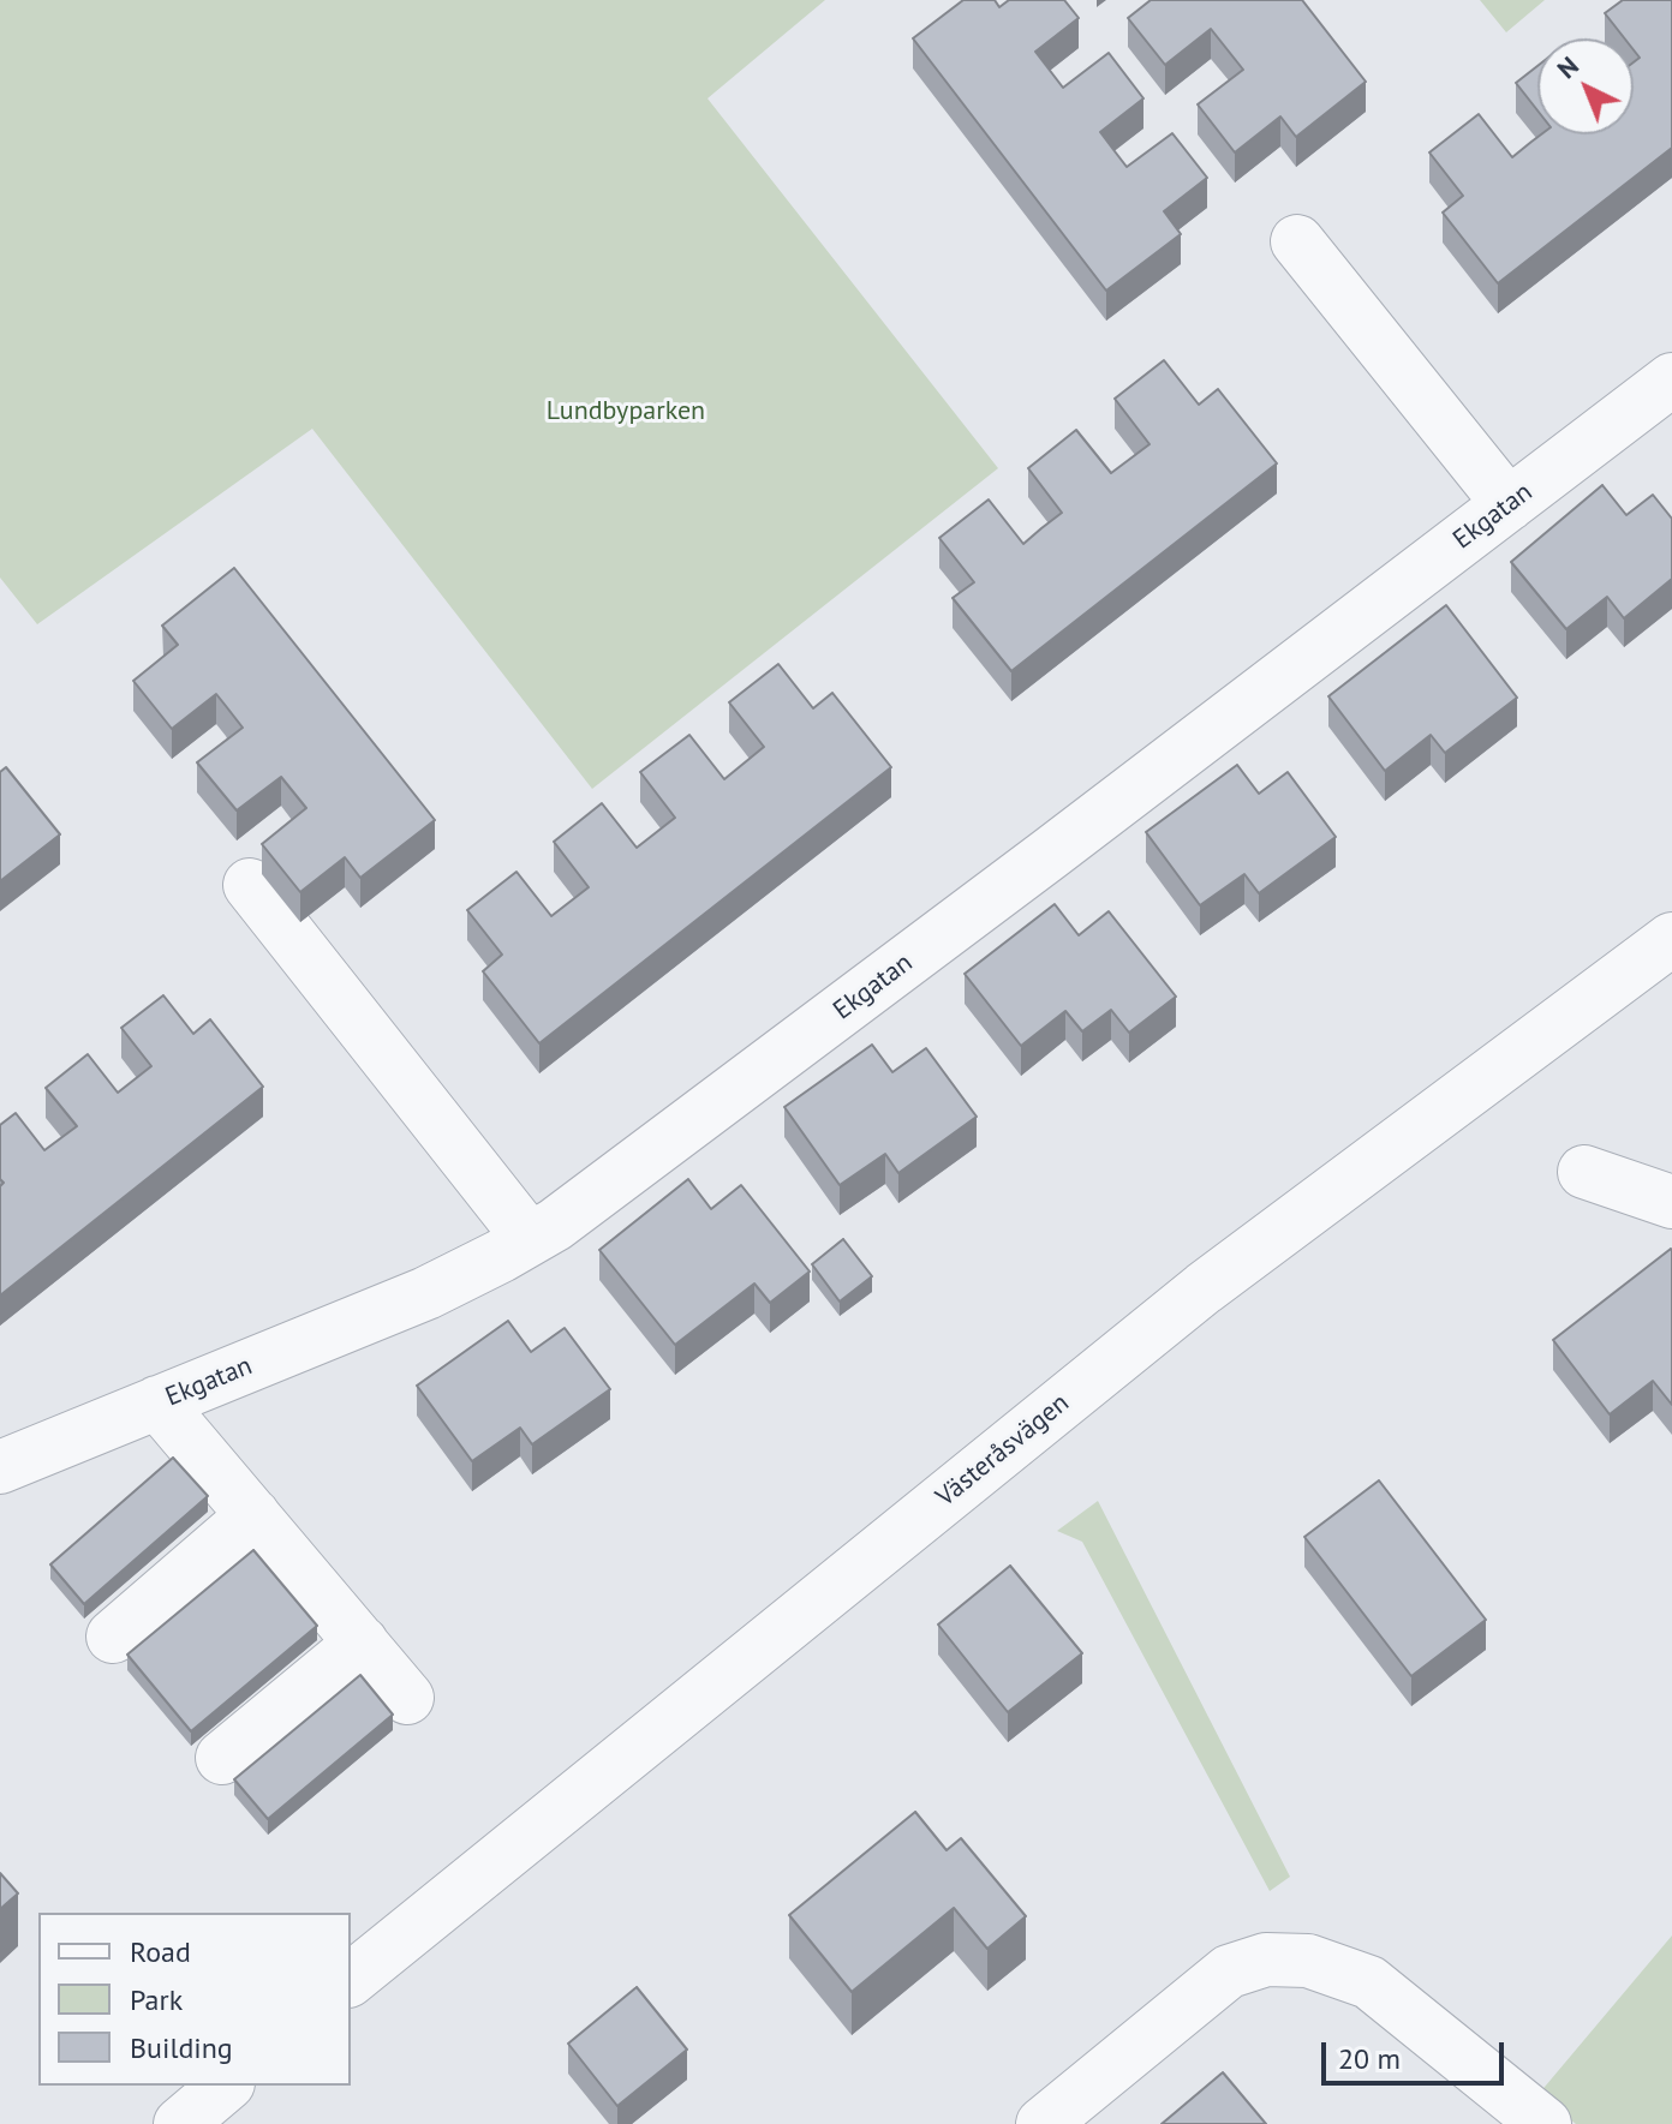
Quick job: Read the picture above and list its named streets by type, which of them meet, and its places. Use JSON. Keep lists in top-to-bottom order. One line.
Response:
{"streets":{"street":["Ekgatan","Västeråsvägen"]},"parks":["Lundbyparken"],"legend":["Road","Park","Building"],"scale_bar":"20 m","north":"top left"}
